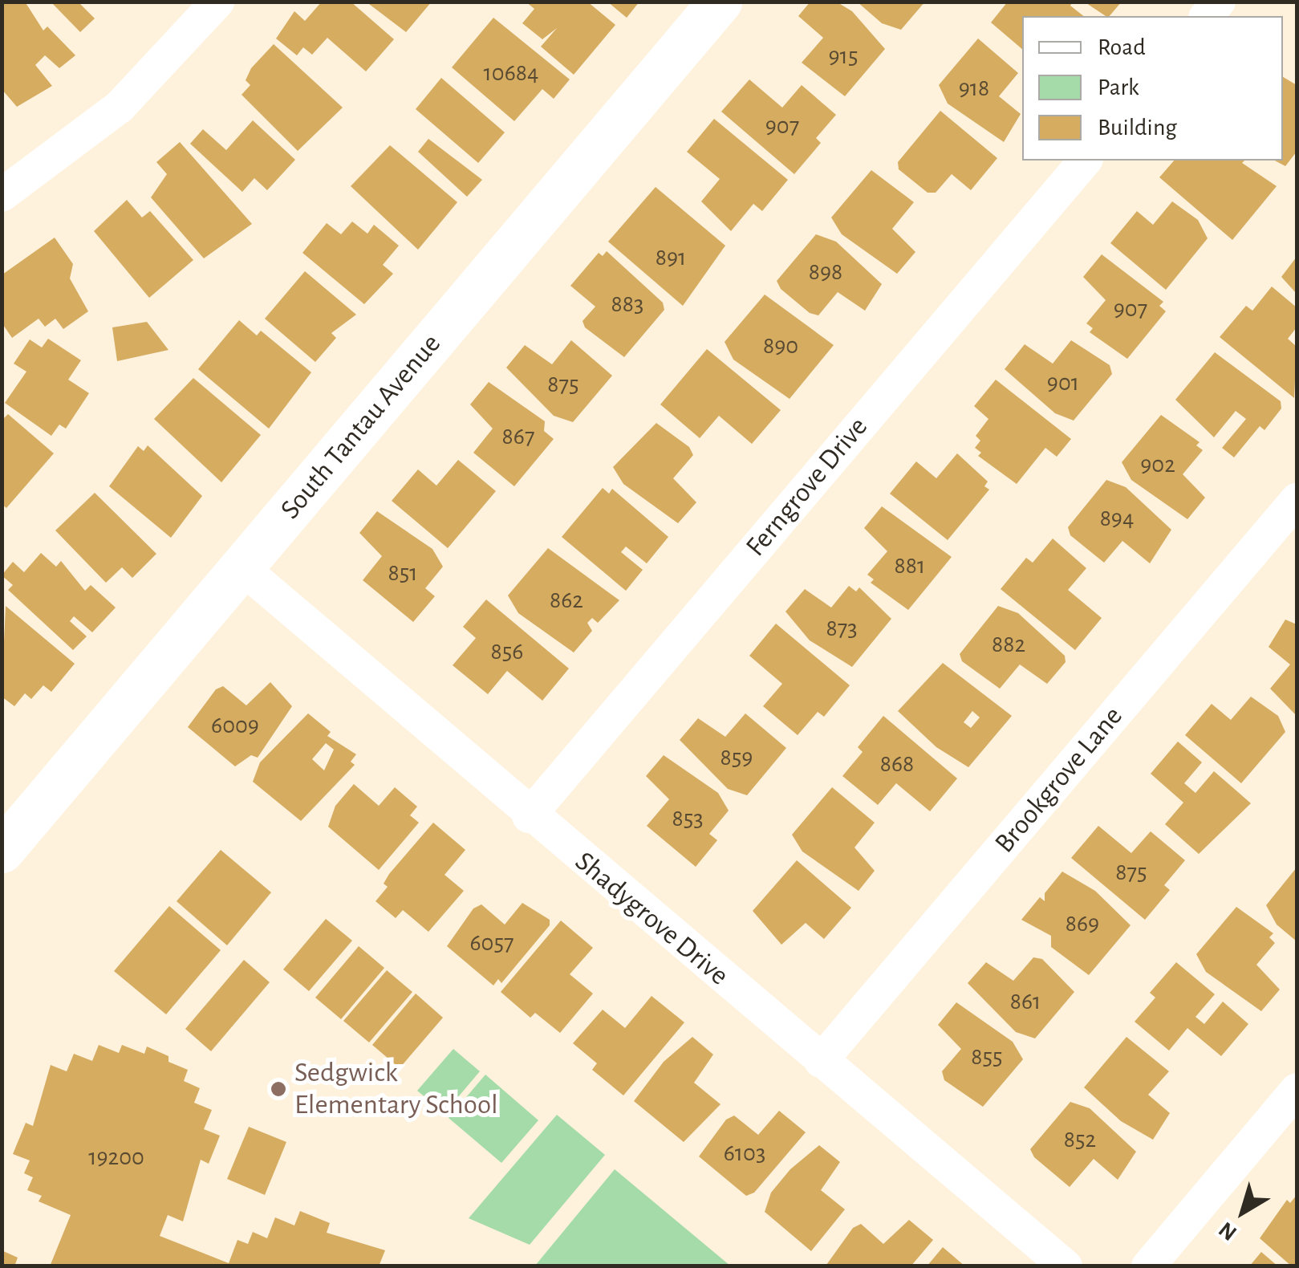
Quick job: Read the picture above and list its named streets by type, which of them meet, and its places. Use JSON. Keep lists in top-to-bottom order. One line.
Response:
{"streets":{"street":["South Tantau Avenue","Ferngrove Drive","Brookgrove Lane","Shadygrove Drive"]},"crossings":[["South Tantau Avenue","Shadygrove Drive"],["Ferngrove Drive","Shadygrove Drive"],["Brookgrove Lane","Shadygrove Drive"]],"places":["Sedgwick Elementary School"],"house_numbers":["915","10684","918","907","891","898","883","907","890","901","875","867","902","894","881","851","862","873","882","856","6009","859","868","853","875","869","6057","861","855","852","6103","19200"],"legend":["Road","Park","Building"],"north":"bottom left"}
